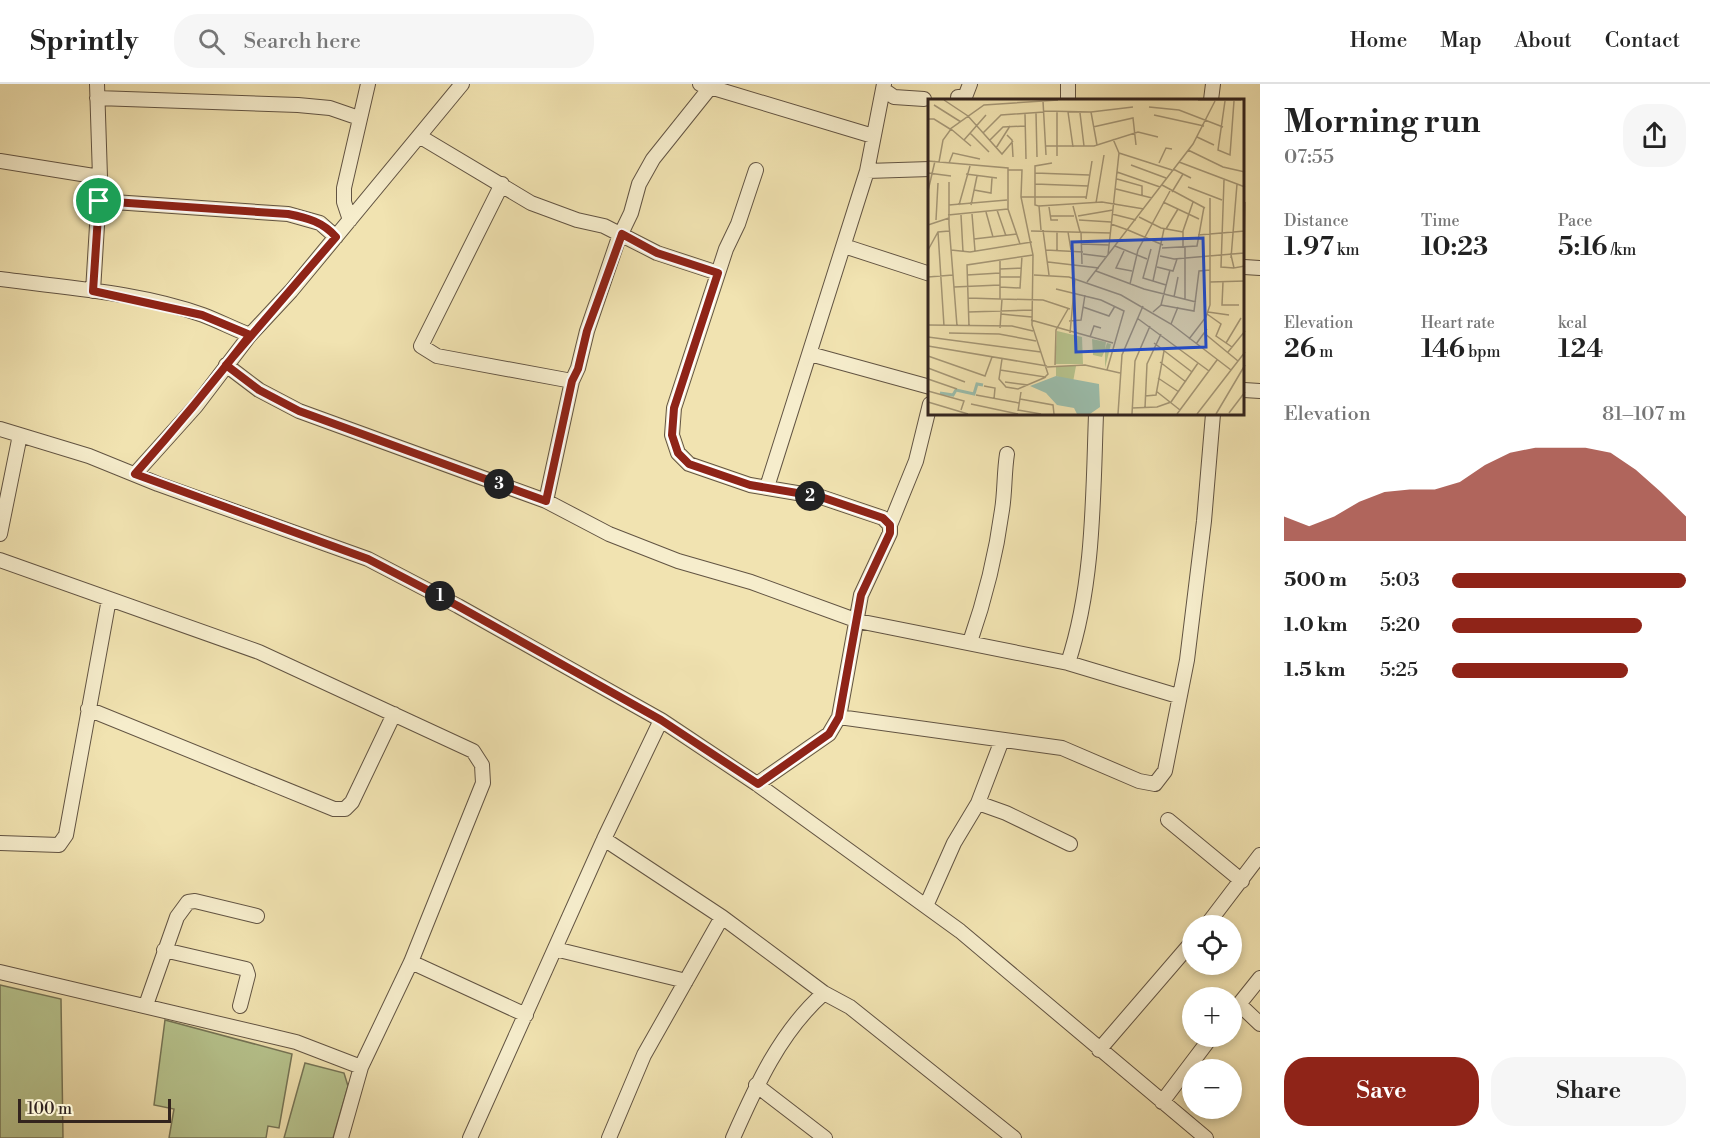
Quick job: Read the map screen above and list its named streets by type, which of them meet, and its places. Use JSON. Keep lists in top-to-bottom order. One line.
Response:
{"scale_bar":"100 m","page":{"header":"Sprintly","search":"Search here","nav":["Home","Map","About","Contact"],"heading":["Morning run","07:55"],"stats":[["Distance","1.97 km"],["Time","10:23"],["Pace","5:16 /km"],["Elevation","26 m"],["Heart rate","146 bpm"],["kcal","124"]],"chart":["Elevation","81–107 m"],"pins":["3","2","1"],"list":[{"name":"500 m","note":"5:03"},{"name":"1.0 km","note":"5:20"},{"name":"1.5 km","note":"5:25"}],"map_buttons":["+","−"],"buttons":["Save","Share"],"scale":"100 m"}}
